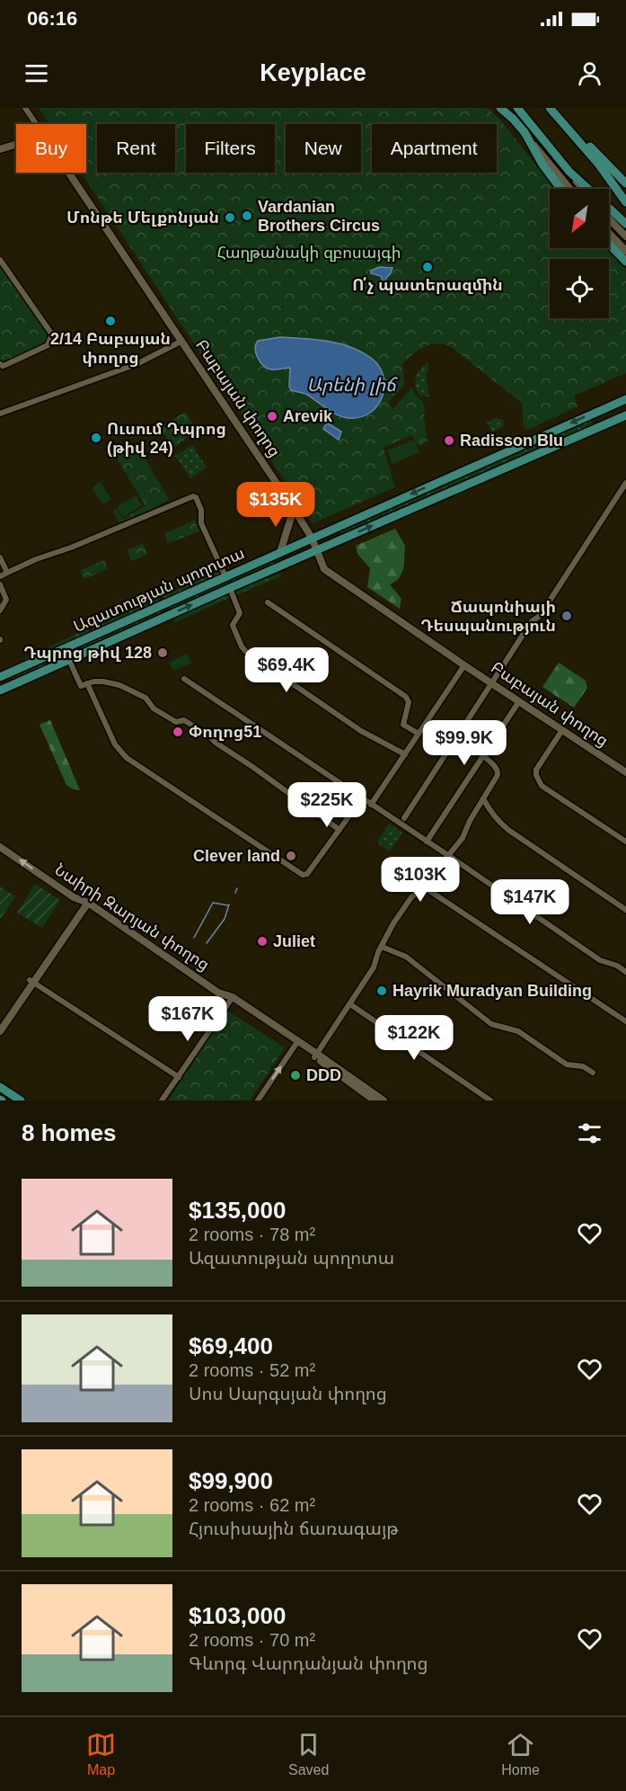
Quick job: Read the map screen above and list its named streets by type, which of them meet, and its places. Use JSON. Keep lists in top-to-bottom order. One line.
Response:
{"streets":{"main road":["Ազատության պողոտա"],"street":["Բաբայան փողոց","Նաիրի Զարյան փողոց"]},"crossings":[["Բաբայան փողոց","Ազատության պողոտա"]],"water":["Արենի լիճ"],"parks":["Հաղթանակի զբոսայգի"],"places":["Vardanian Brothers Circus","Մոնթե Մելքոնյան","Ո՛չ պատերազմին","2/14 Բաբայան փողոց","Arevik","Ուսում Դպրոց (թիվ 24)","Radisson Blu","Ճապոնիայի Դեսպանություն","Դպրոց թիվ 128","Փողոց51","Clever land","Juliet","Hayrik Muradyan Building","DDD"],"north":"bottom left","page":{"status":"06:16","header":"Keyplace","chip":["Buy","Rent","Filters","New","Apartment"],"price":["$135K","$69.4K","$99.9K","$225K","$103K","$147K","$167K","$122K"],"heading":"8 homes","list":[{"name":"$135,000","note":"2 rooms · 78 m² · Ազատության պողոտա"},{"name":"$69,400","note":"2 rooms · 52 m² · Սոս Սարգսյան փողոց"},{"name":"$99,900","note":"2 rooms · 62 m² · Հյուսիսային ճառագայթ"},{"name":"$103,000","note":"2 rooms · 70 m² · Գևորգ Վարդանյան փողոց"}],"tabs":["Map","Saved","Home"]}}
